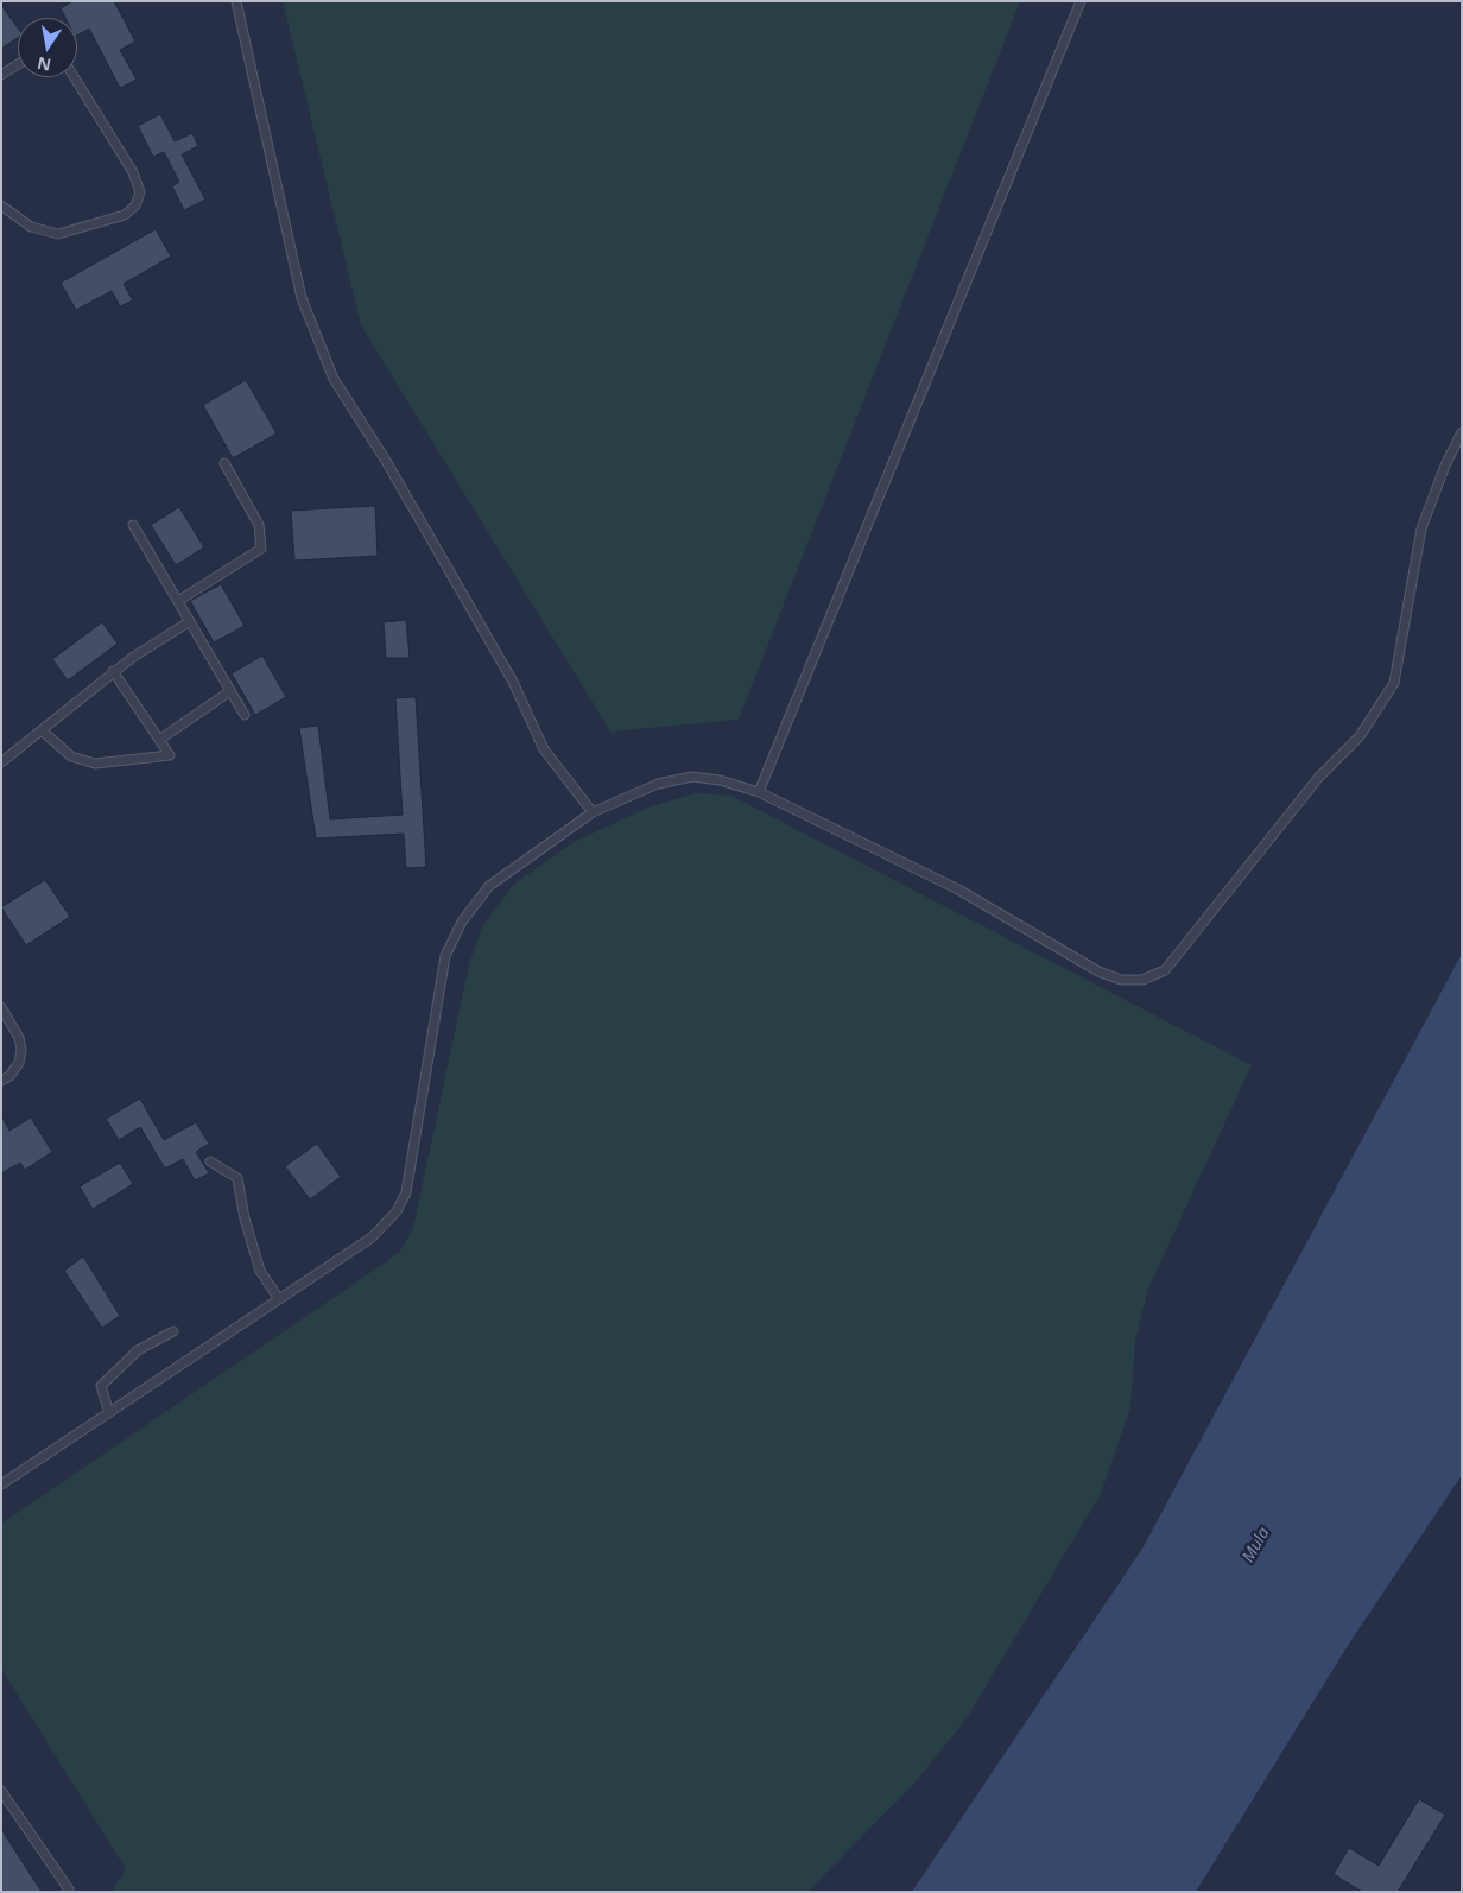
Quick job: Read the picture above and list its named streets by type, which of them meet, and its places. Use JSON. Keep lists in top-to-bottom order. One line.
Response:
{"water":["Mula"],"north":"bottom"}
